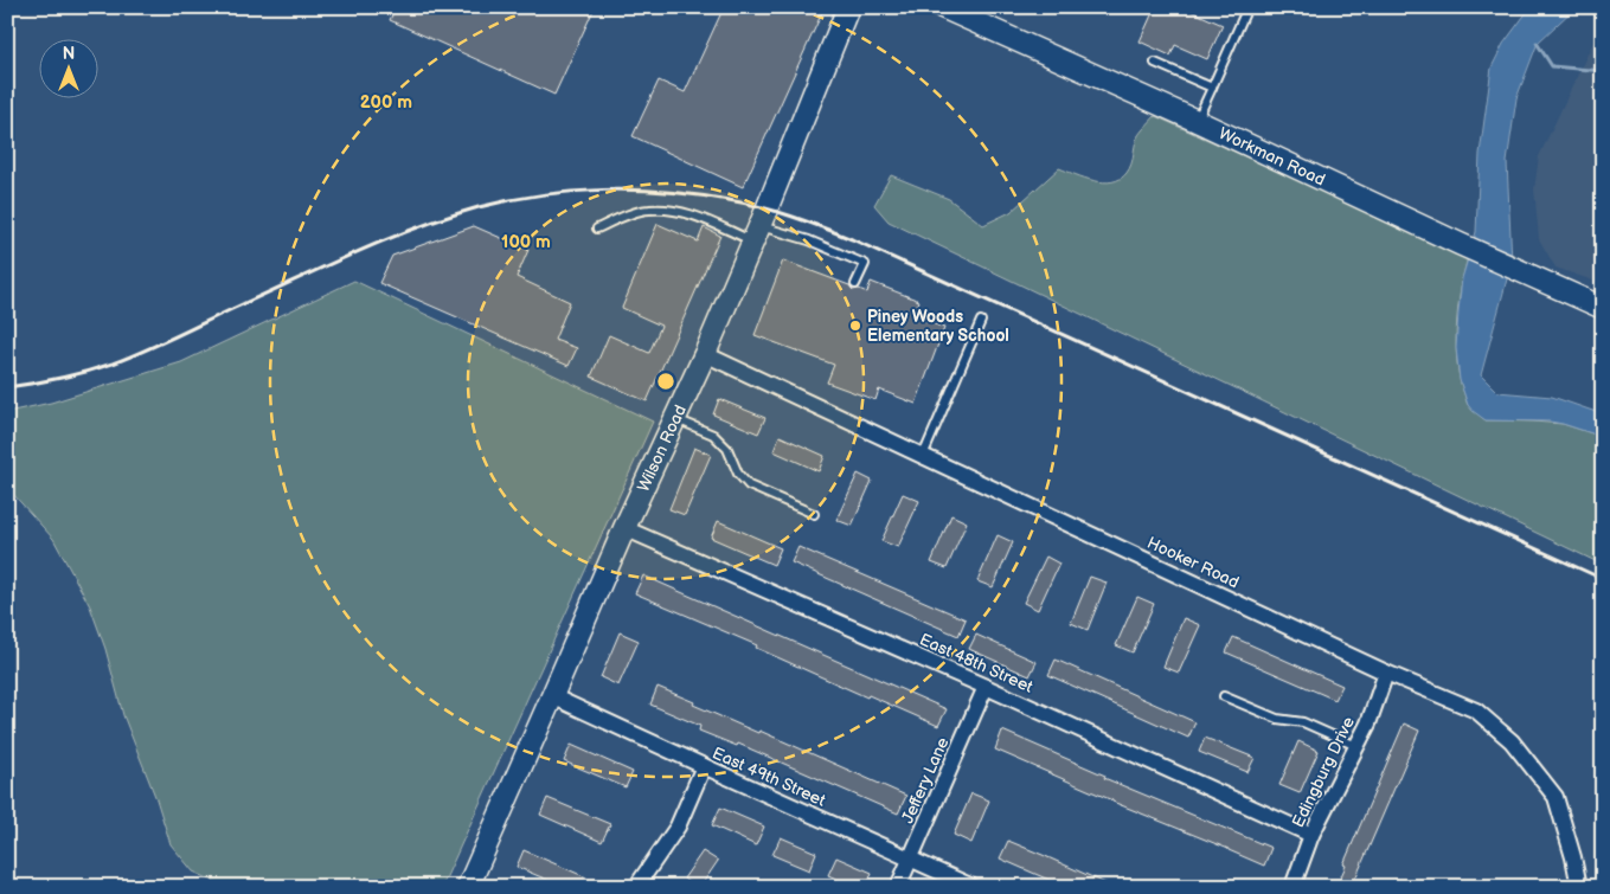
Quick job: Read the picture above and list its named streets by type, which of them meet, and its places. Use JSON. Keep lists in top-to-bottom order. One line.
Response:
{"streets":{"street":["Workman Road","Wilson Road","Hooker Road","East 48th Street","Edingburg Drive","East 49th Street","Jeffery Lane"]},"crossings":[["Wilson Road","Hooker Road"],["Wilson Road","East 48th Street"],["Wilson Road","East 49th Street"],["Hooker Road","Edingburg Drive"],["East 48th Street","Edingburg Drive"],["East 48th Street","Jeffery Lane"],["East 49th Street","Jeffery Lane"]],"places":["Piney Woods Elementary School"],"north":"top","rings":["200 m","100 m"]}
